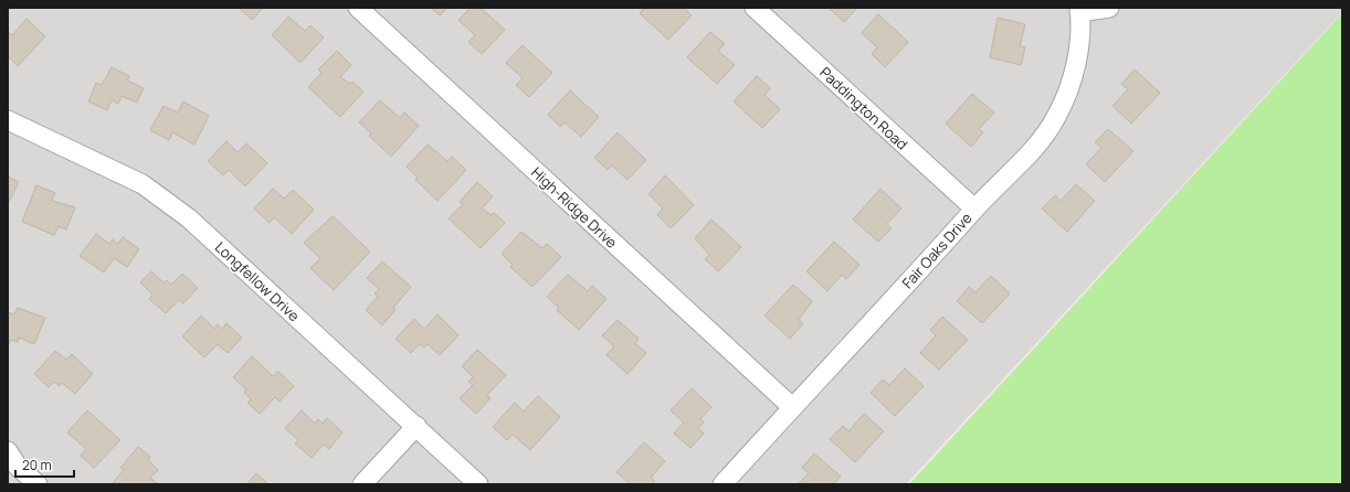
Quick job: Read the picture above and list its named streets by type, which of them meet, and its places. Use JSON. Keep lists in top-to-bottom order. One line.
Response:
{"streets":{"street":["Paddington Road","High-Ridge Drive","Fair Oaks Drive","Longfellow Drive"]},"crossings":[["Paddington Road","Fair Oaks Drive"],["High-Ridge Drive","Fair Oaks Drive"]],"scale_bar":"20 m"}
